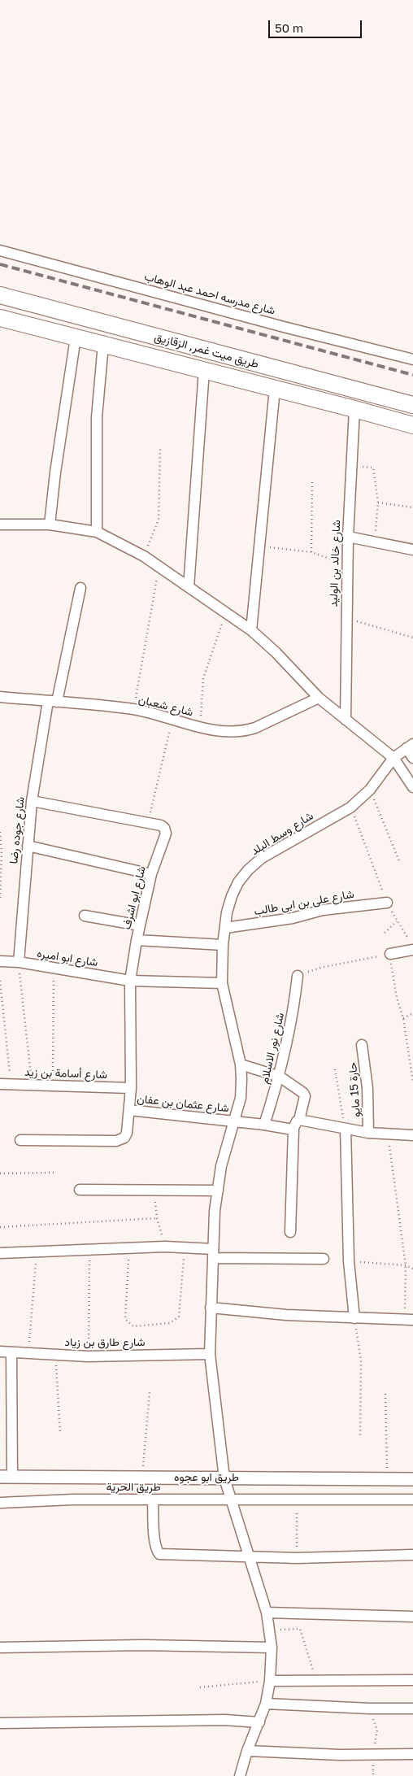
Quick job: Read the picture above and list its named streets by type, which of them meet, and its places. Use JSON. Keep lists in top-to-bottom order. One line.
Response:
{"streets":{"highway":["طريق ميت غمر, الزقازيق"],"street":["شارع مدرسه احمد عبد الوهاب","شارع خالد بن الوليد","شارع شعبان","شارع جوده رضا","شارع وسط البلد","شارع ابو اشرف","شارع على بن ابى طالب","شارع ابو اميره","شارع نور الاسلام","شارع أسامة بن زيد","حارة 15 مايو","شارع عثمان بن عفان","شارع طارق بن زياد","طريق ابو عجوه","طريق الحرية"]},"crossings":[["طريق ميت غمر, الزقازيق","شارع خالد بن الوليد"],["شارع شعبان","شارع جوده رضا"],["شارع جوده رضا","شارع ابو اشرف"],["شارع جوده رضا","شارع ابو اميره"],["شارع وسط البلد","شارع على بن ابى طالب"],["شارع وسط البلد","شارع ابو اميره"],["شارع وسط البلد","شارع عثمان بن عفان"],["شارع وسط البلد","شارع طارق بن زياد"],["شارع وسط البلد","طريق ابو عجوه"],["شارع وسط البلد","طريق الحرية"],["شارع ابو اشرف","شارع ابو اميره"],["شارع ابو اشرف","شارع أسامة بن زيد"],["شارع ابو اشرف","شارع عثمان بن عفان"],["شارع نور الاسلام","شارع عثمان بن عفان"]],"scale_bar":"50 m"}
